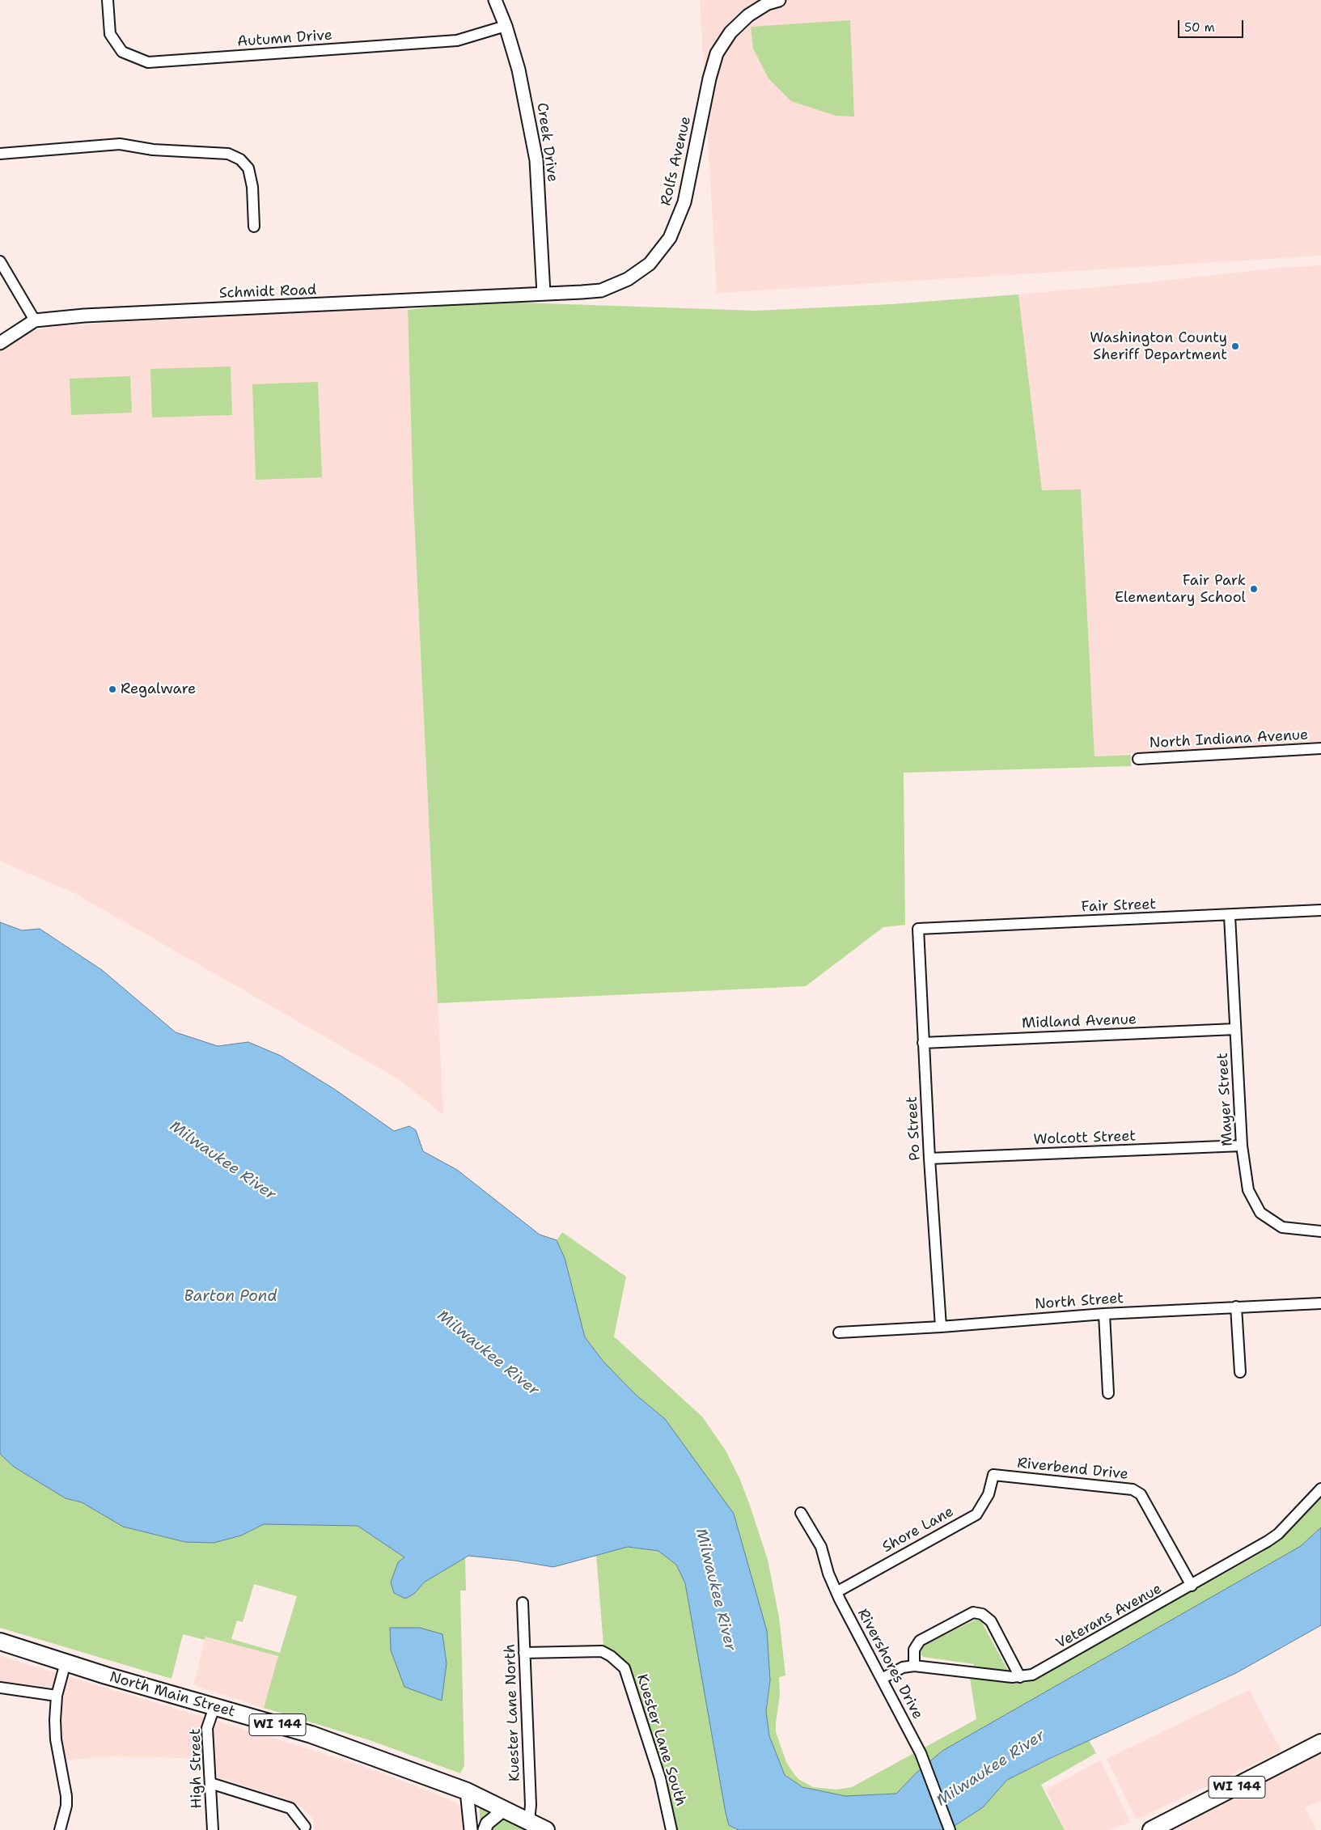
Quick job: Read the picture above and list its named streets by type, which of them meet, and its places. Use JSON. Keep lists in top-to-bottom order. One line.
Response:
{"streets":{"main road":["North Main Street","WI 144"],"street":["Autumn Drive","Creek Drive","Rolfs Avenue","Schmidt Road","North Indiana Avenue","Fair Street","Midland Avenue","Mayer Street","Po Street","Wolcott Street","North Street","Riverbend Drive","Shore Lane","Veterans Avenue","Rivershores Drive","Kuester Lane North","Kuester Lane South","High Street"]},"crossings":[["Autumn Drive","Creek Drive"],["Creek Drive","Rolfs Avenue"],["Creek Drive","Schmidt Road"],["Rolfs Avenue","Schmidt Road"],["Fair Street","Mayer Street"],["Fair Street","Po Street"],["Midland Avenue","Mayer Street"],["Midland Avenue","Po Street"],["Mayer Street","Wolcott Street"],["Po Street","Wolcott Street"],["Po Street","North Street"],["Riverbend Drive","Shore Lane"],["Riverbend Drive","Veterans Avenue"],["Shore Lane","Rivershores Drive"],["Veterans Avenue","Rivershores Drive"],["North Main Street","Kuester Lane North"],["North Main Street","High Street"],["Kuester Lane North","Kuester Lane South"]],"water":["Milwaukee River","Barton Pond"],"places":["Washington County Sheriff Department","Fair Park Elementary School","Regalware"],"scale_bar":"50 m"}
